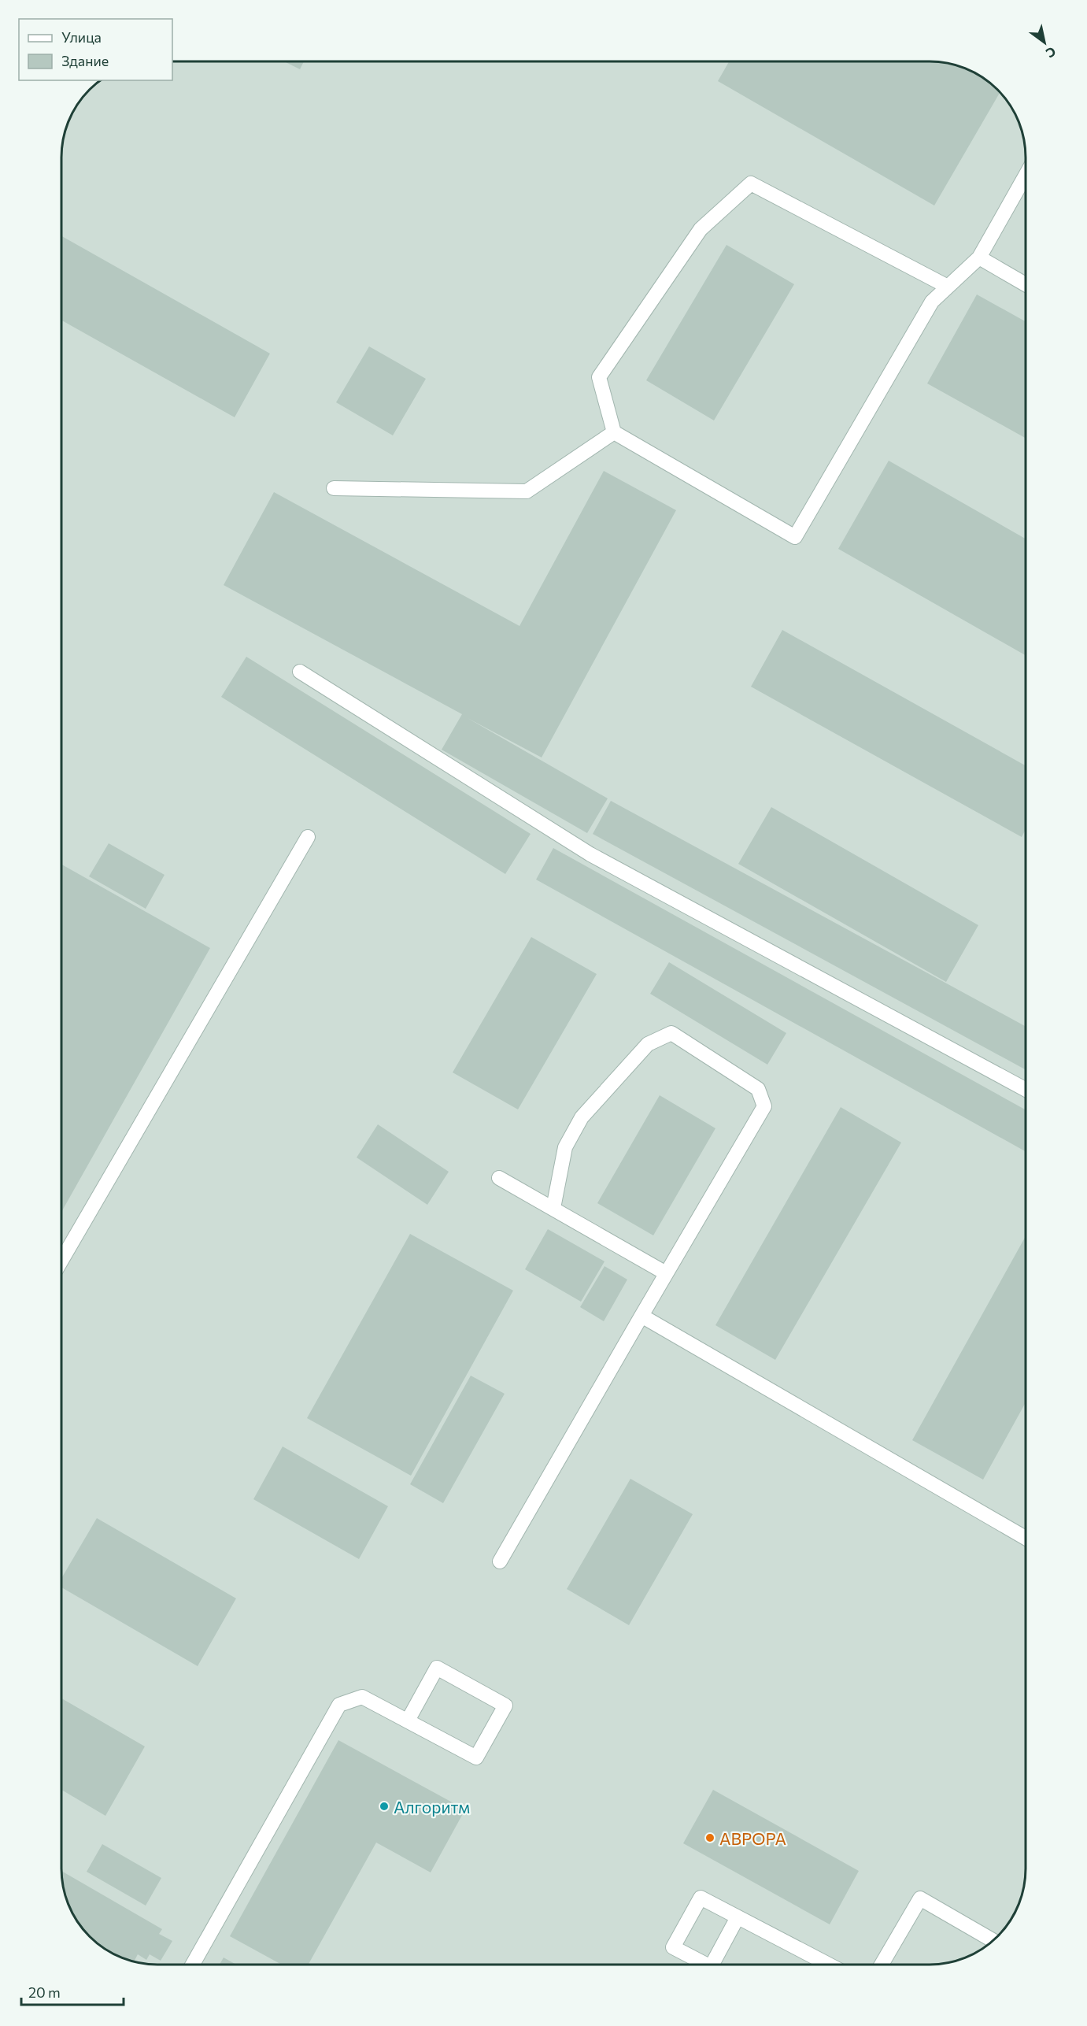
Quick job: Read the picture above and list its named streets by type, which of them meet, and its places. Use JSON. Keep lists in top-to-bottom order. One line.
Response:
{"places":["Алгоритм","АВРОРА"],"legend":["Улица","Здание"],"scale_bar":"20 m","north":"bottom right"}
